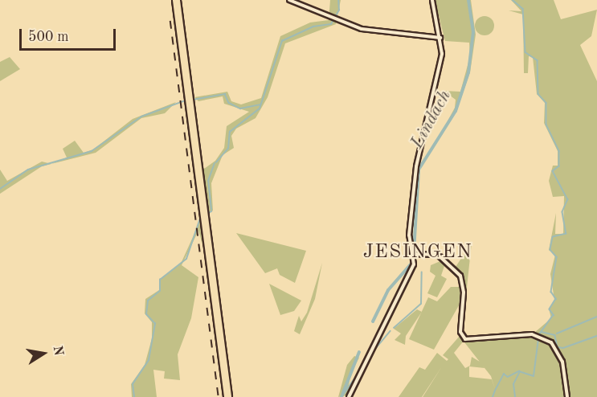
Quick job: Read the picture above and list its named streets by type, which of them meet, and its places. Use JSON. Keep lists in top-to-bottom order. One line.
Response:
{"districts":["JESINGEN"],"water":["Lindach"],"scale_bar":"500 m","north":"right"}
